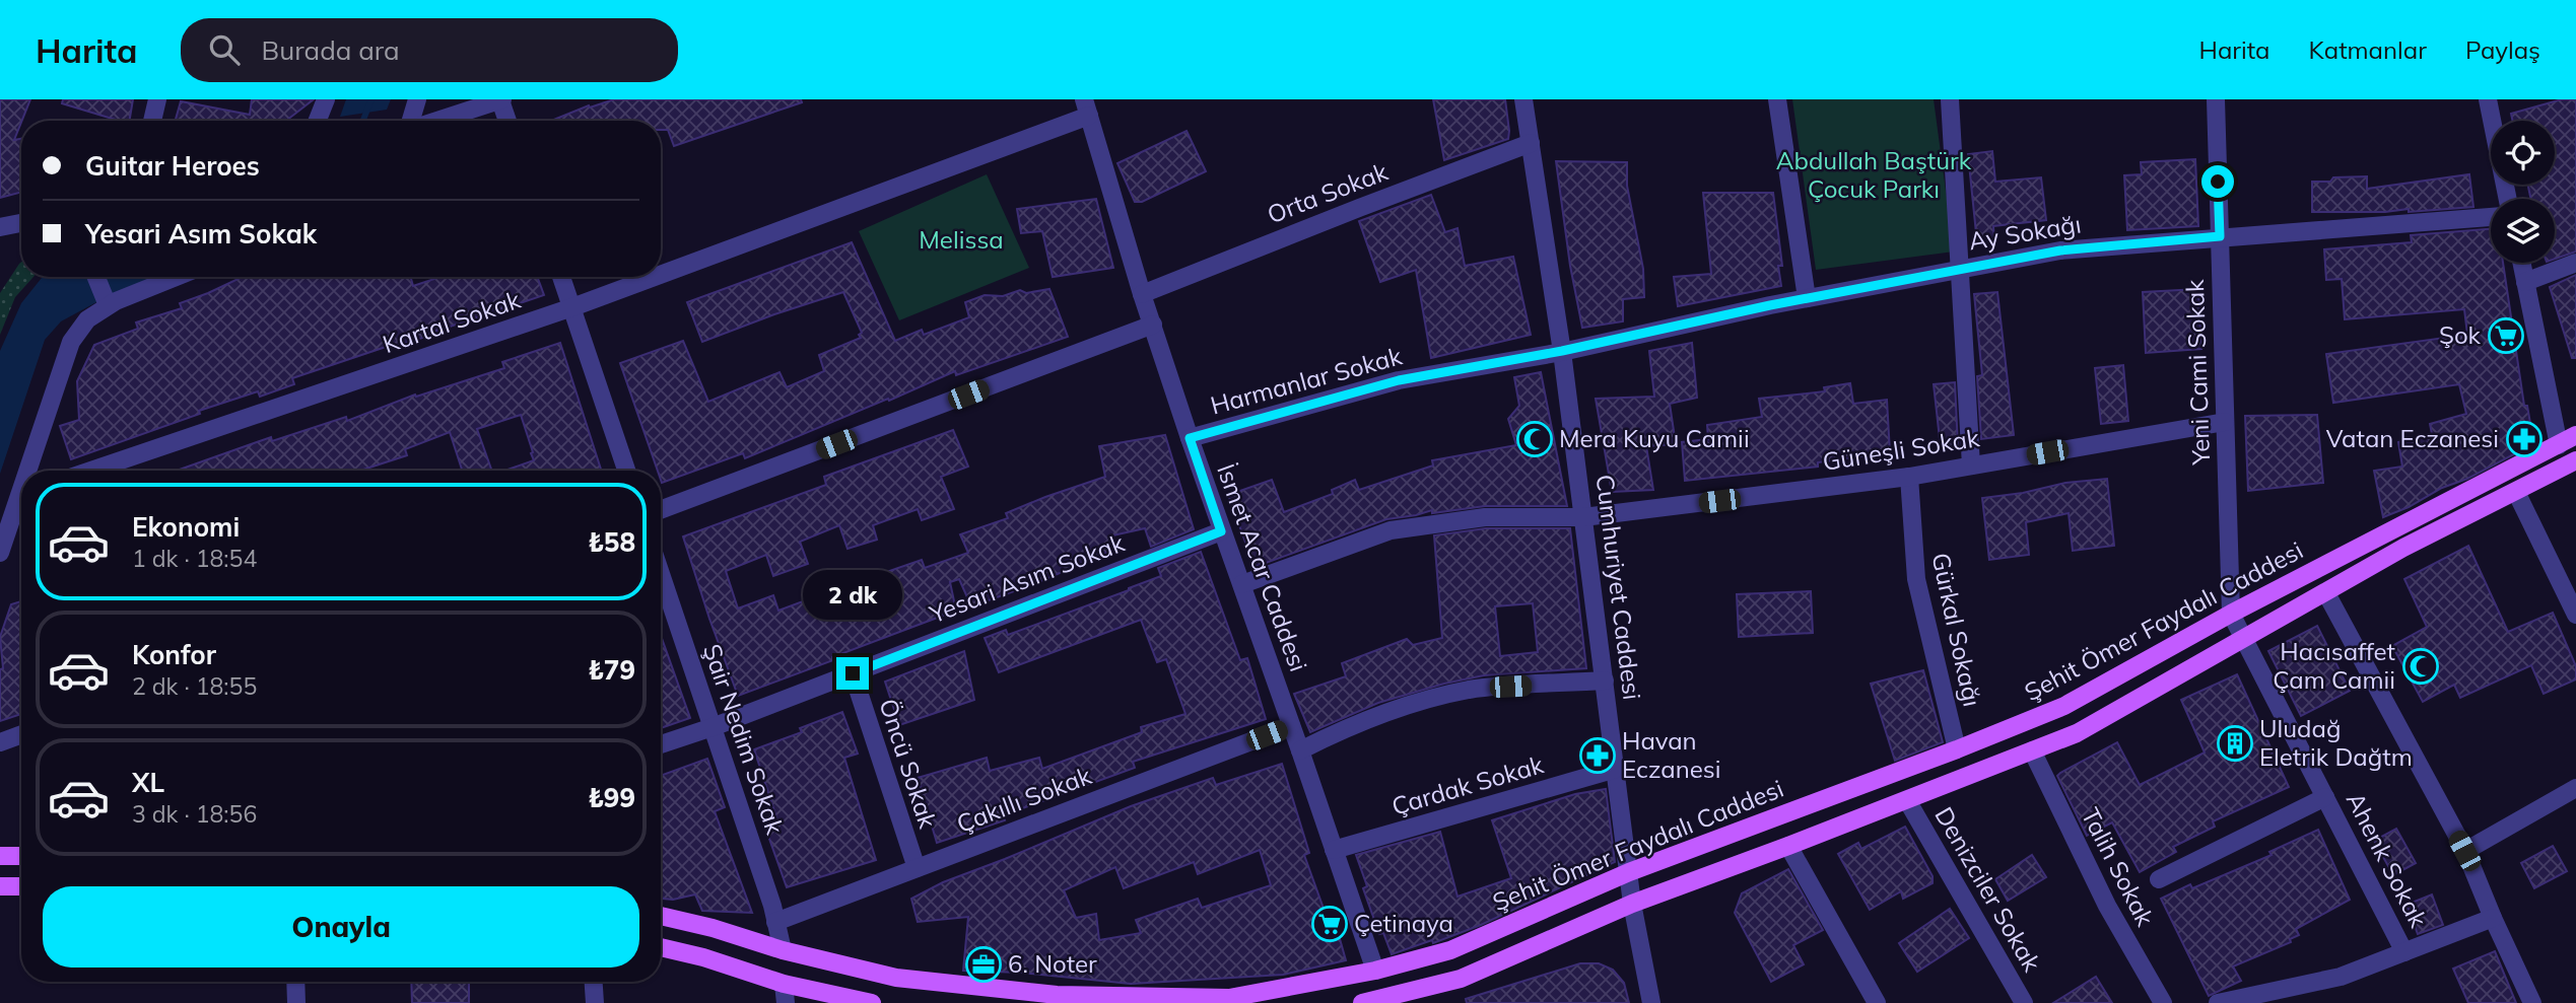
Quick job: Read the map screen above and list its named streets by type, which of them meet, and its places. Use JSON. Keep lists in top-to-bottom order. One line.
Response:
{"streets":{"main road":["Şehit Ömer Faydalı Caddesi"],"street":["Orta Sokak","Ay Sokağı","Kartal Sokak","Yeni Cami Sokak","Harmanlar Sokak","Güneşli Sokak","İsmet Acar Caddesi","Yesari Asım Sokak","Cumhuriyet Caddesi","Gürkal Sokağı","Şair Nedim Sokak","Öncü Sokak","Çardak Sokak","Çakıllı Sokak","Ahenk Sokak","Talih Sokak","Denizciler Sokak"]},"crossings":[["Orta Sokak","İsmet Acar Caddesi"],["Orta Sokak","Cumhuriyet Caddesi"],["Ay Sokağı","Yeni Cami Sokak"],["Ay Sokağı","Harmanlar Sokak"],["Ay Sokağı","Cumhuriyet Caddesi"],["Kartal Sokak","İsmet Acar Caddesi"],["Yeni Cami Sokak","Güneşli Sokak"],["Yeni Cami Sokak","Şehit Ömer Faydalı Caddesi"],["Yeni Cami Sokak","Ahenk Sokak"],["Harmanlar Sokak","İsmet Acar Caddesi"],["Harmanlar Sokak","Cumhuriyet Caddesi"],["Güneşli Sokak","İsmet Acar Caddesi"],["Güneşli Sokak","Cumhuriyet Caddesi"],["Güneşli Sokak","Gürkal Sokağı"],["İsmet Acar Caddesi","Yesari Asım Sokak"],["İsmet Acar Caddesi","Şehit Ömer Faydalı Caddesi"],["İsmet Acar Caddesi","Çardak Sokak"],["İsmet Acar Caddesi","Çakıllı Sokak"],["Yesari Asım Sokak","Şair Nedim Sokak"],["Yesari Asım Sokak","Öncü Sokak"],["Cumhuriyet Caddesi","Şehit Ömer Faydalı Caddesi"],["Cumhuriyet Caddesi","Çardak Sokak"],["Şehit Ömer Faydalı Caddesi","Gürkal Sokağı"],["Şehit Ömer Faydalı Caddesi","Şair Nedim Sokak"],["Şehit Ömer Faydalı Caddesi","Ahenk Sokak"],["Şehit Ömer Faydalı Caddesi","Talih Sokak"],["Şehit Ömer Faydalı Caddesi","Denizciler Sokak"],["Şair Nedim Sokak","Çakıllı Sokak"],["Öncü Sokak","Çakıllı Sokak"]],"parks":["Abdullah Baştürk Çocuk Parkı","Melissa"],"places":{"supermarket":["Şok","Çetinaya"],"mosque":["Mera Kuyu Camii","Hacısaffet Çam Camii"],"pharmacy":["Vatan Eczanesi","Havan Eczanesi"],"building":["Uludağ Eletrik Dağtm"],"office":["6. Noter"]},"page":{"header":"Harita","search":"Burada ara","nav":["Harita","Katmanlar","Paylaş"],"banner":["Guitar Heroes","Yesari Asım Sokak"],"list":[{"name":"Ekonomi","note":"1 dk · 18:54","value":"₺58"},{"name":"Konfor","note":"2 dk · 18:55","value":"₺79"},{"name":"XL","note":"3 dk · 18:56","value":"₺99"}],"bubble":"2 dk","buttons":"Onayla"}}
